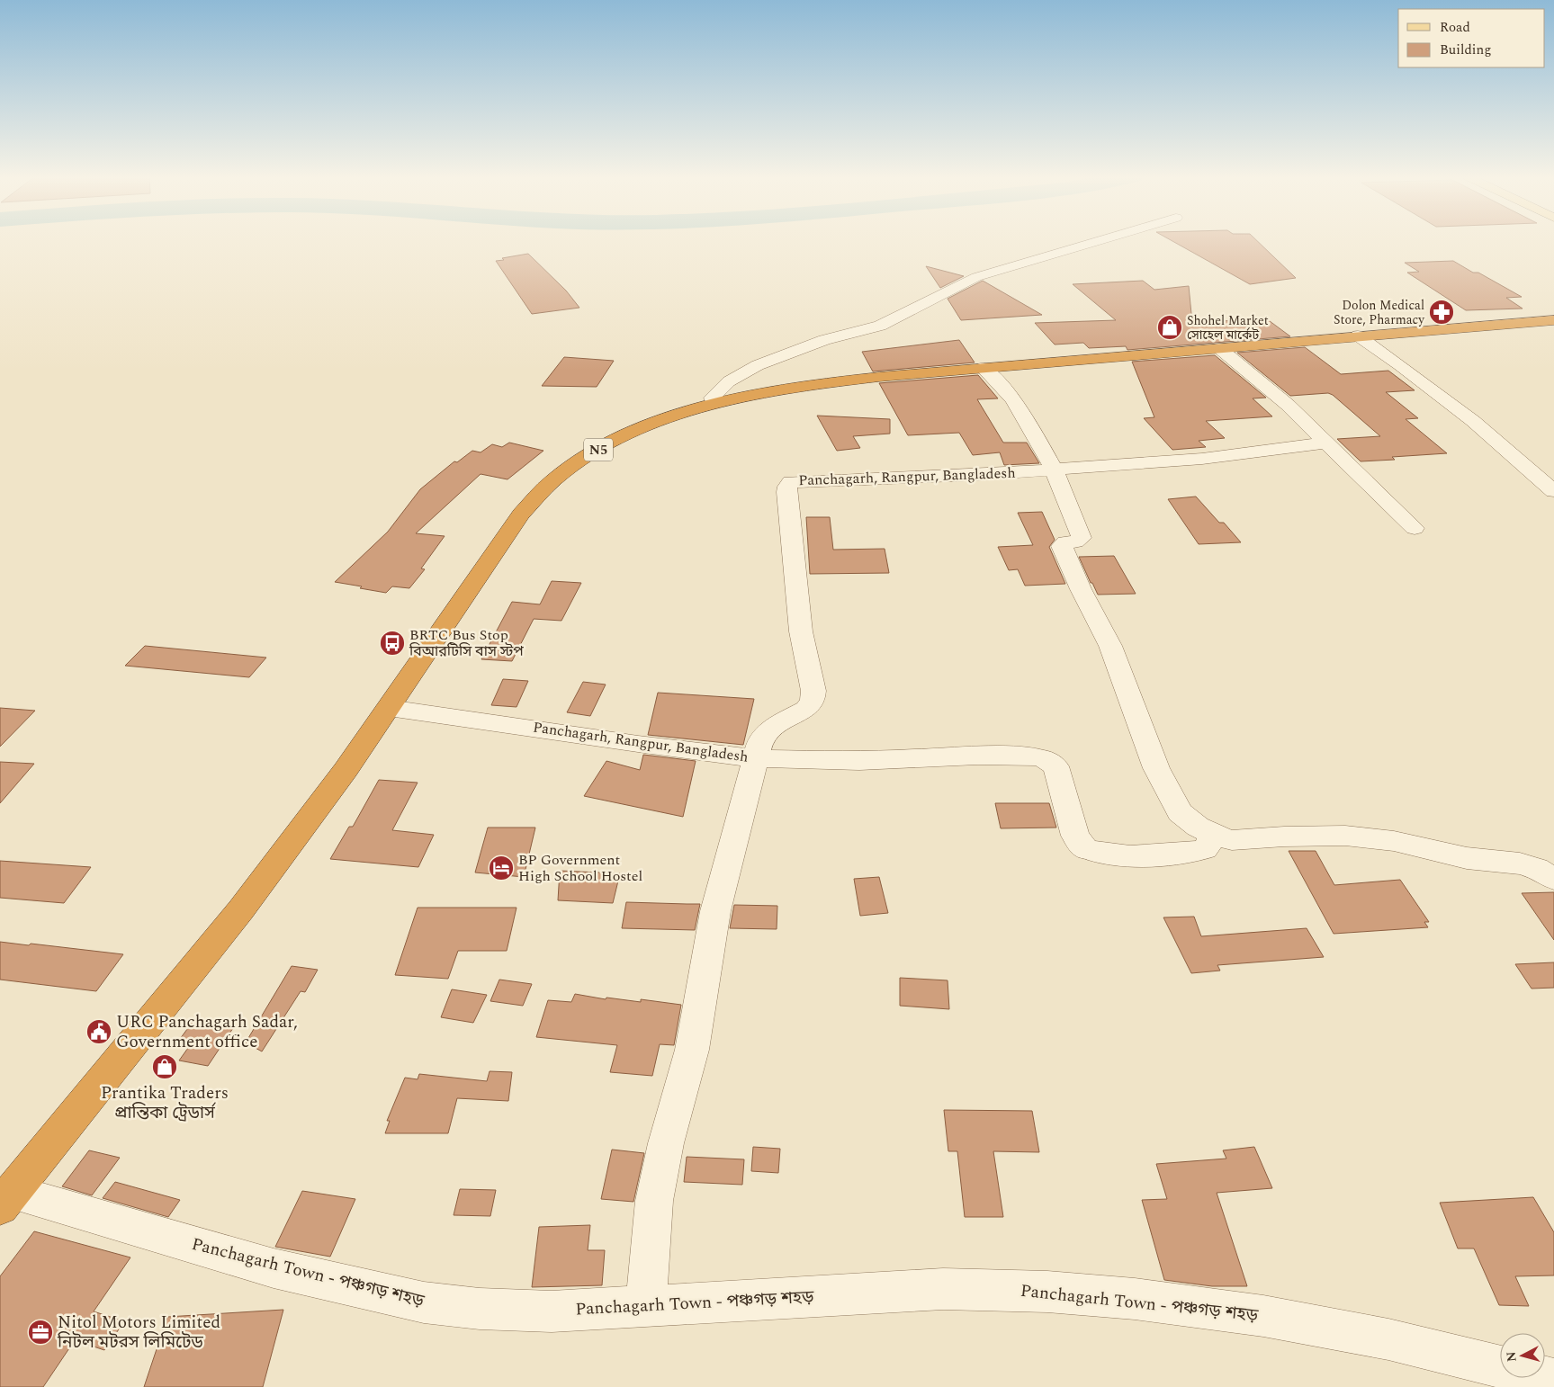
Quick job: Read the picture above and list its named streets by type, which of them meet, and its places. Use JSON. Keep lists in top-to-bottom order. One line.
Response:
{"streets":{"highway":["N5"],"street":["Panchagarh, Rangpur, Bangladesh","Panchagarh Town - পঞ্চগড় শহড়"]},"crossings":[["N5","Panchagarh, Rangpur, Bangladesh"],["N5","Panchagarh Town - পঞ্চগড় শহড়"]],"places":{"pharmacy":["Dolon Medical Store, Pharmacy"],"shop":["Shohel Market সোহেল মার্কেট","Prantika Traders প্রান্তিকা ট্রেডার্স"],"bus stop":["BRTC Bus Stop বিআরটিসি বাস স্টপ"],"hotel":["BP Government High School Hostel"],"public building":["URC Panchagarh Sadar, Government office"],"office":["Nitol Motors Limited নিটল মটরস লিমিটেড"]},"legend":["Road","Building"],"north":"left"}
